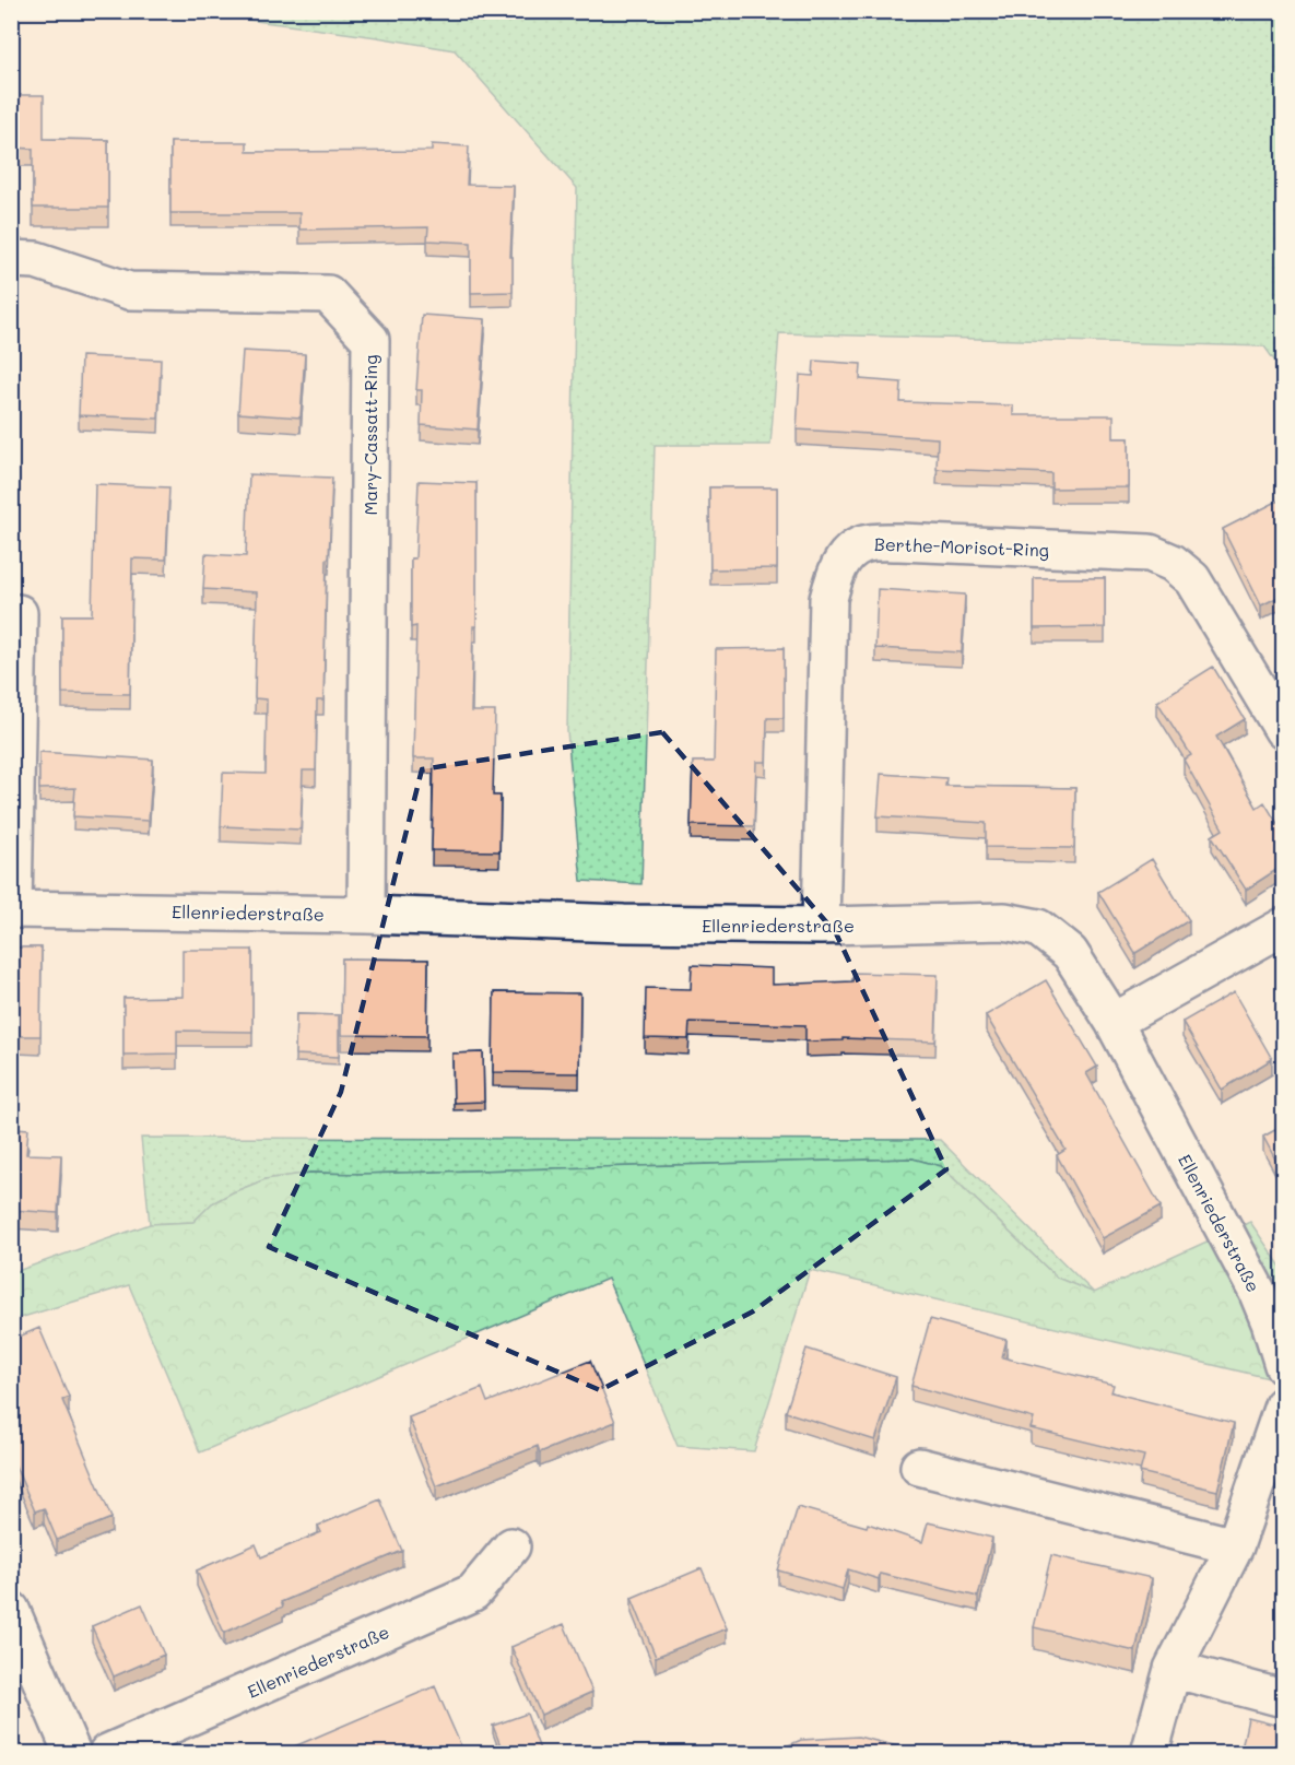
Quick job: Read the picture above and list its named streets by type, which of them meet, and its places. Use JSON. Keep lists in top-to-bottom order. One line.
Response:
{"streets":{"street":["Mary-Cassatt-Ring","Berthe-Morisot-Ring","Ellenriederstraße"]},"crossings":[["Mary-Cassatt-Ring","Ellenriederstraße"],["Berthe-Morisot-Ring","Ellenriederstraße"]]}
